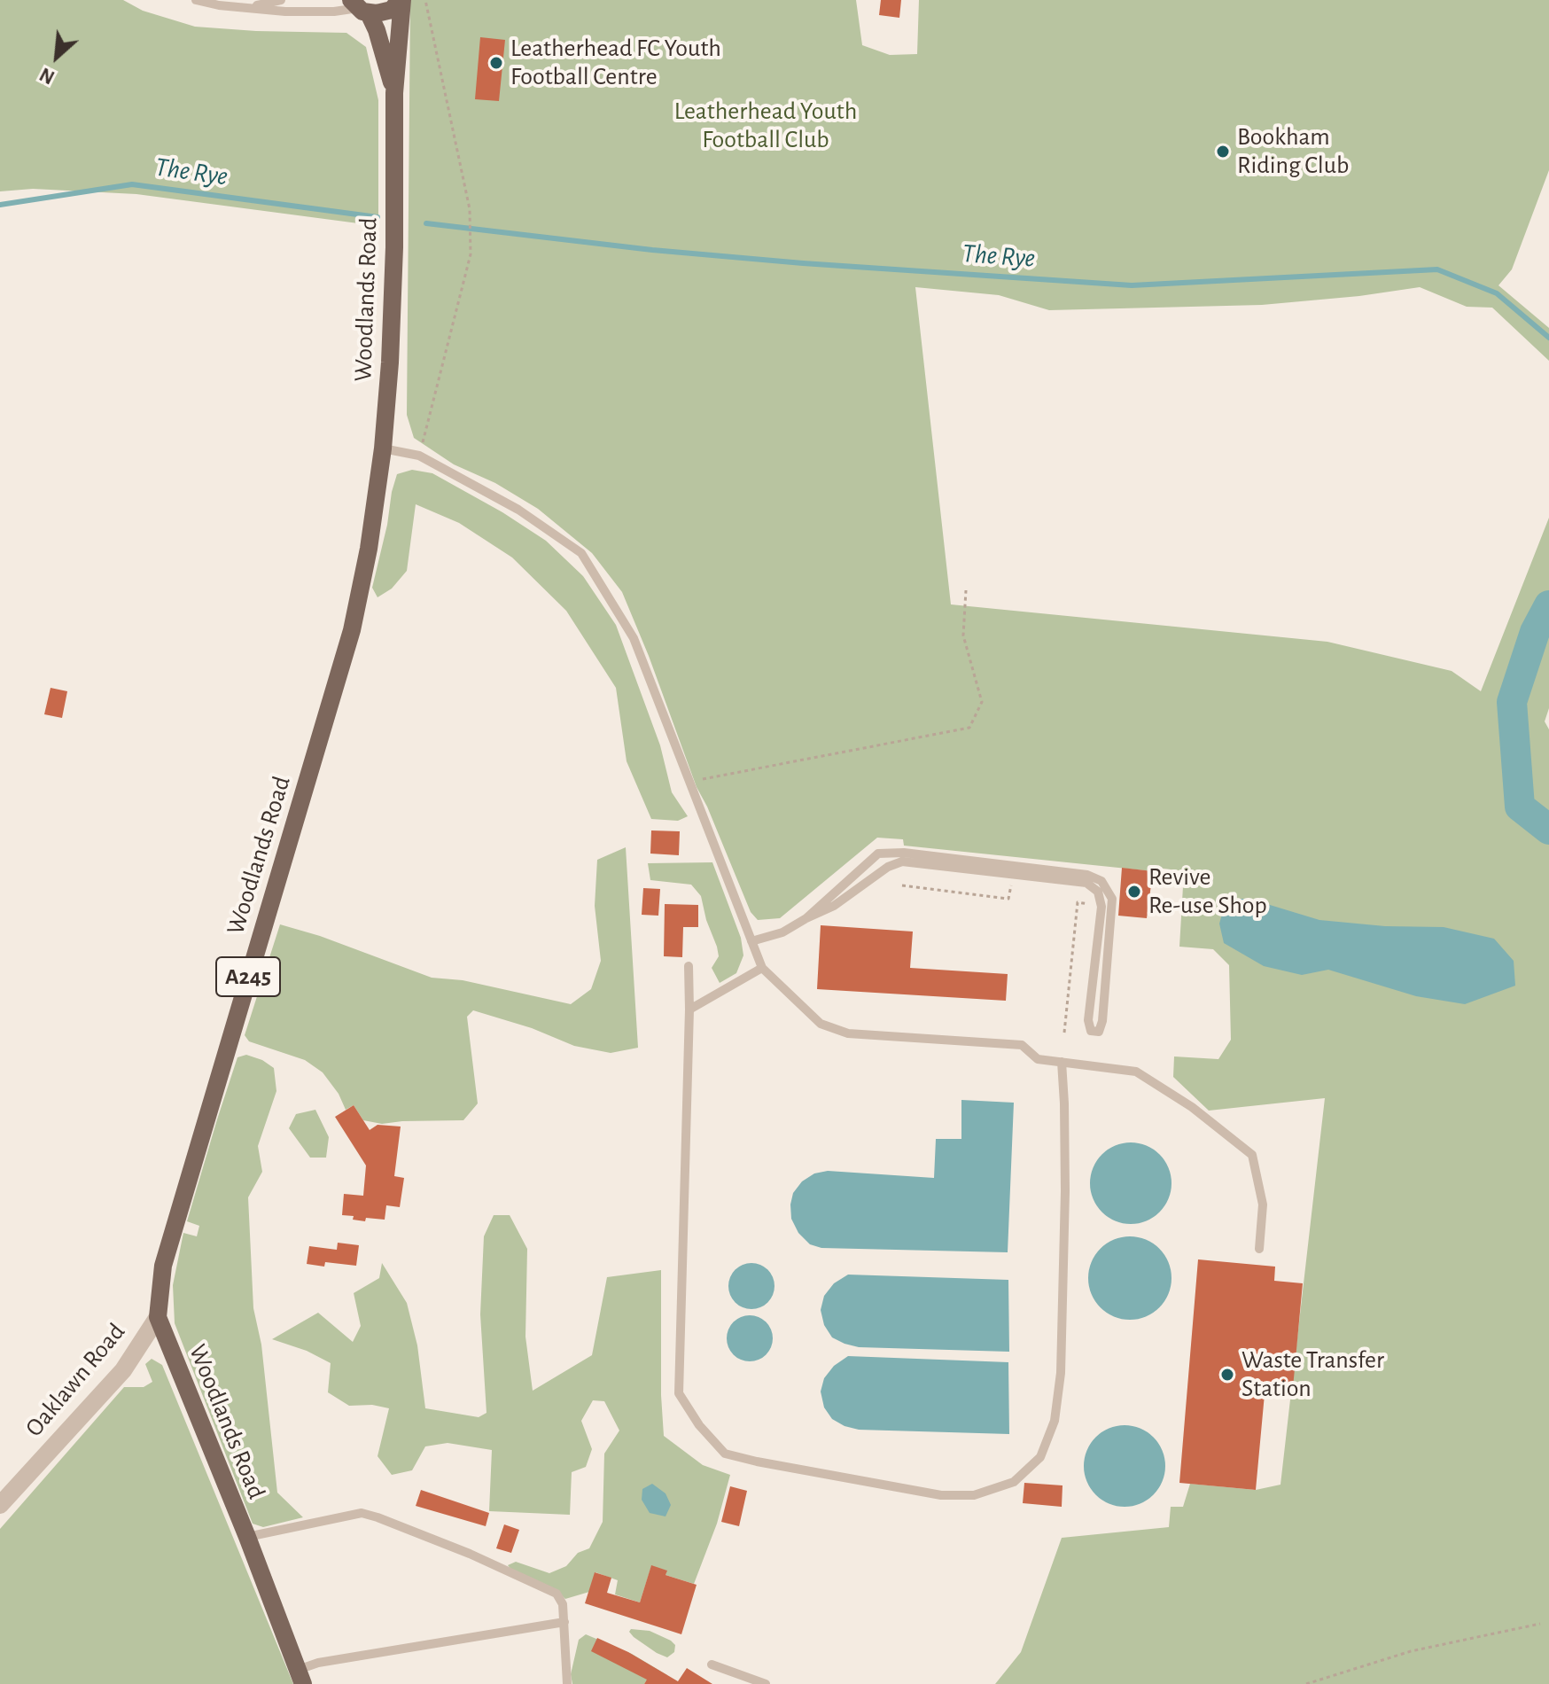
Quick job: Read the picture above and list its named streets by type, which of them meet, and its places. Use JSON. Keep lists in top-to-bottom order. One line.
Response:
{"streets":{"main road":["Woodlands Road","A245"],"street":["Oaklawn Road"]},"crossings":[["Woodlands Road","Oaklawn Road"]],"water":["The Rye"],"parks":["Leatherhead Youth Football Club"],"places":["Leatherhead FC Youth Football Centre","Bookham Riding Club","Revive Re-use Shop","Waste Transfer Station"],"north":"bottom left"}
